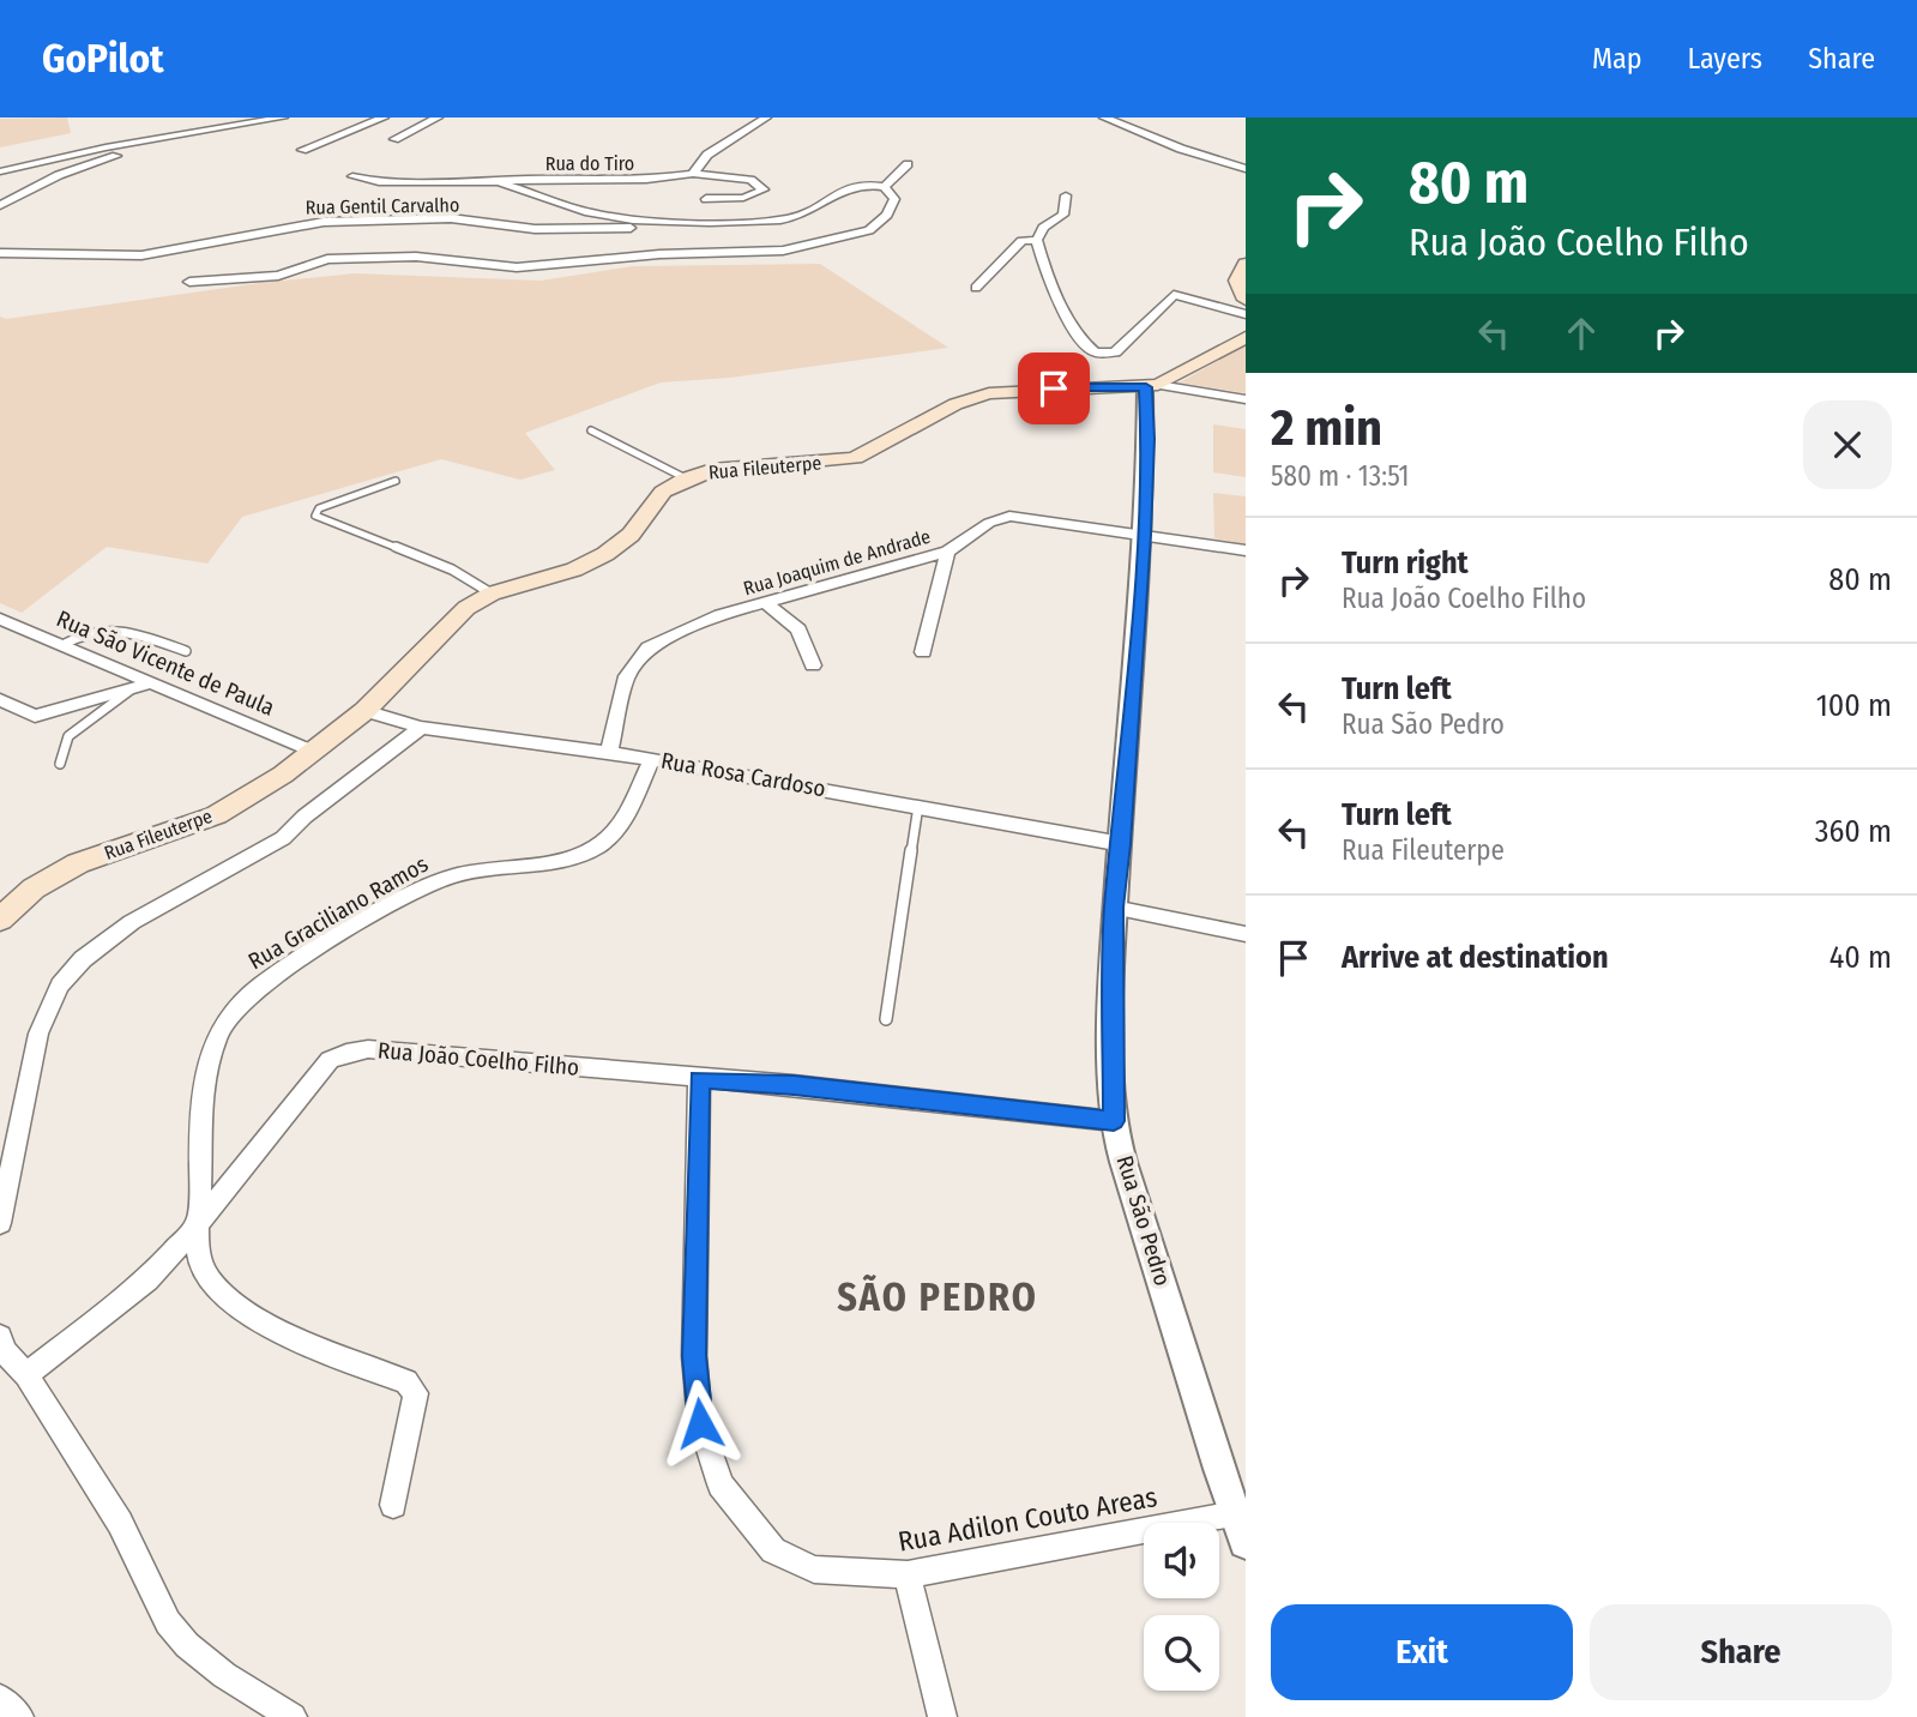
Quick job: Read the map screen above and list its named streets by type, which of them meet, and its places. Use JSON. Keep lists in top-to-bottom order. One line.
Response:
{"streets":{"main road":["Rua Fileuterpe"],"street":["Rua do Tiro","Rua Gentil Carvalho","Rua Joaquim de Andrade","Rua São Vicente de Paula","Rua Rosa Cardoso","Rua Graciliano Ramos","Rua João Coelho Filho","Rua São Pedro","Rua Adilon Couto Areas"]},"crossings":[["Rua Fileuterpe","Rua São Vicente de Paula"],["Rua Fileuterpe","Rua Rosa Cardoso"],["Rua Fileuterpe","Rua São Pedro"],["Rua Joaquim de Andrade","Rua Rosa Cardoso"],["Rua Joaquim de Andrade","Rua São Pedro"],["Rua Rosa Cardoso","Rua Graciliano Ramos"],["Rua Rosa Cardoso","Rua São Pedro"],["Rua Graciliano Ramos","Rua João Coelho Filho"],["Rua João Coelho Filho","Rua São Pedro"],["Rua João Coelho Filho","Rua Adilon Couto Areas"],["Rua São Pedro","Rua Adilon Couto Areas"]],"districts":["SÃO PEDRO"],"page":{"header":"GoPilot","nav":["Map","Layers","Share"],"turn":["80 m","Rua João Coelho Filho"],"heading":["2 min","580 m · 13:51"],"list":[{"name":"Turn right","note":"Rua João Coelho Filho","value":"80 m"},{"name":"Turn left","note":"Rua São Pedro","value":"100 m"},{"name":"Turn left","note":"Rua Fileuterpe","value":"360 m"},{"name":"Arrive at destination","value":"40 m"}],"buttons":["Exit","Share"]}}
